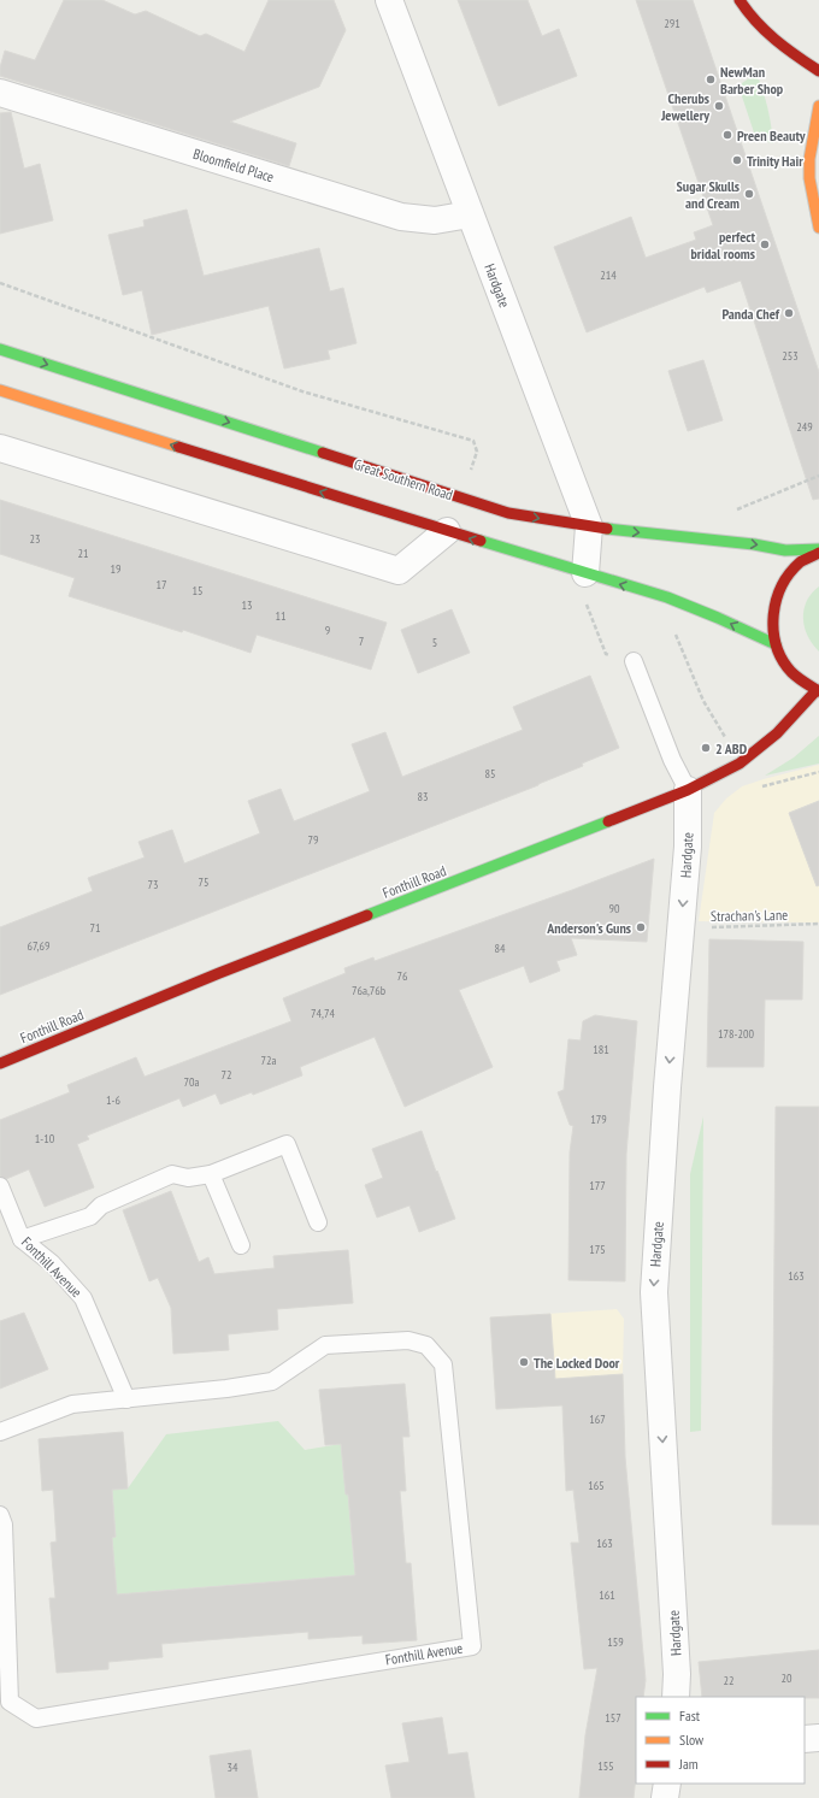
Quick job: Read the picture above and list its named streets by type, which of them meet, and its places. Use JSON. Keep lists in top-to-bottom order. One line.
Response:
{"streets":{"main road":["Great Southern Road","Fonthill Road"],"street":["Bloomfield Place","Hardgate"],"lane":["Fonthill Avenue"],"path":["Strachan's Lane"]},"crossings":[["Bloomfield Place","Hardgate"],["Hardgate","Great Southern Road"],["Hardgate","Fonthill Road"],["Hardgate","Strachan's Lane"]],"one_way":["Hardgate"],"places":["NewMan Barber Shop","Cherubs Jewellery","Preen Beauty","Trinity Hair","Sugar Skulls and Cream","perfect bridal rooms","Panda Chef","2 ABD","Anderson's Guns","The Locked Door"],"house_numbers":["291","214","253","249","23","21","19","17","15","13","11","9","7","5","85","83","79","75","73","90","71","67,69","84","76","76a,76b","74,74","178-200","181","72a","72","70a","1-6","179","1-10","177","175","163","167","165","163","161","159","20","22","157","155","34"],"legend":["Fast","Slow","Jam"]}
